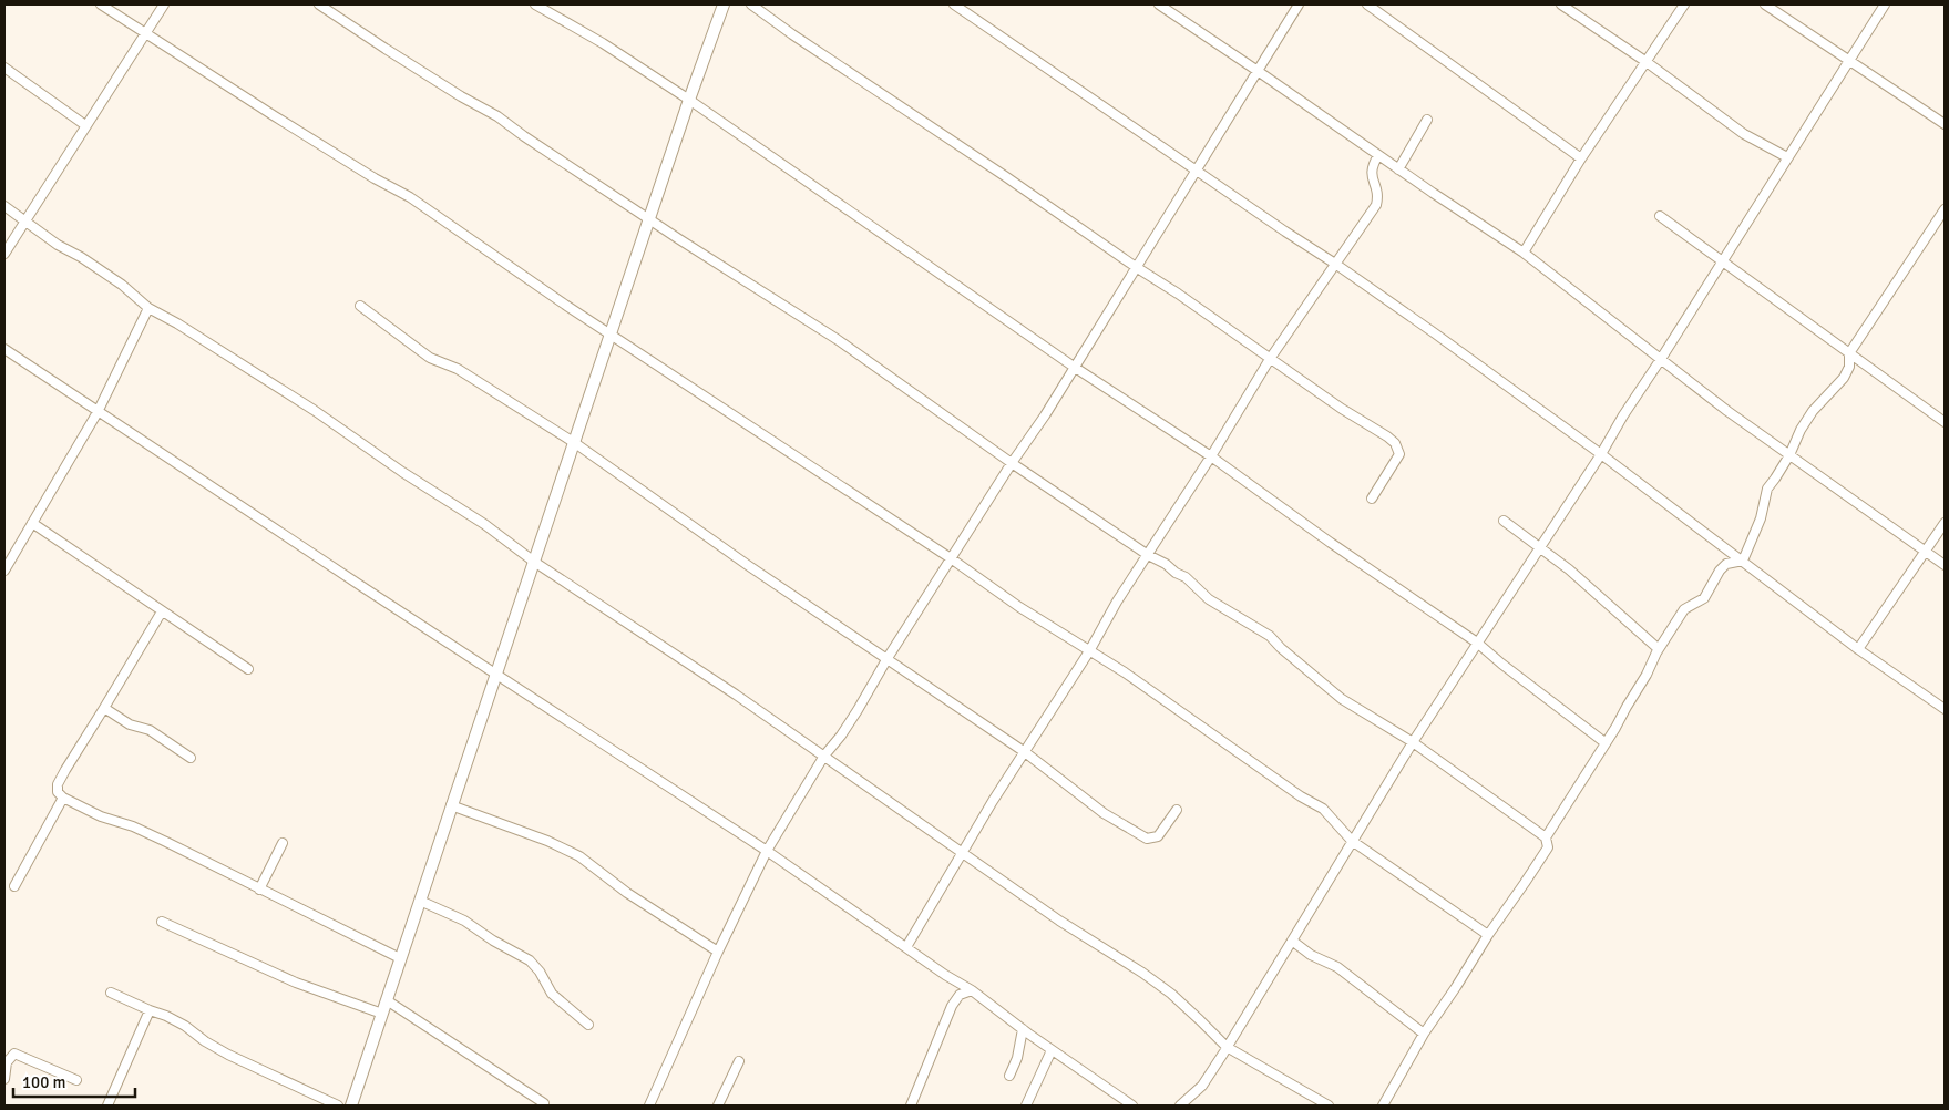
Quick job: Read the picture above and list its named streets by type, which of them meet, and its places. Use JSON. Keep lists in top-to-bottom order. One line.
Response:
{"scale_bar":"100 m"}
